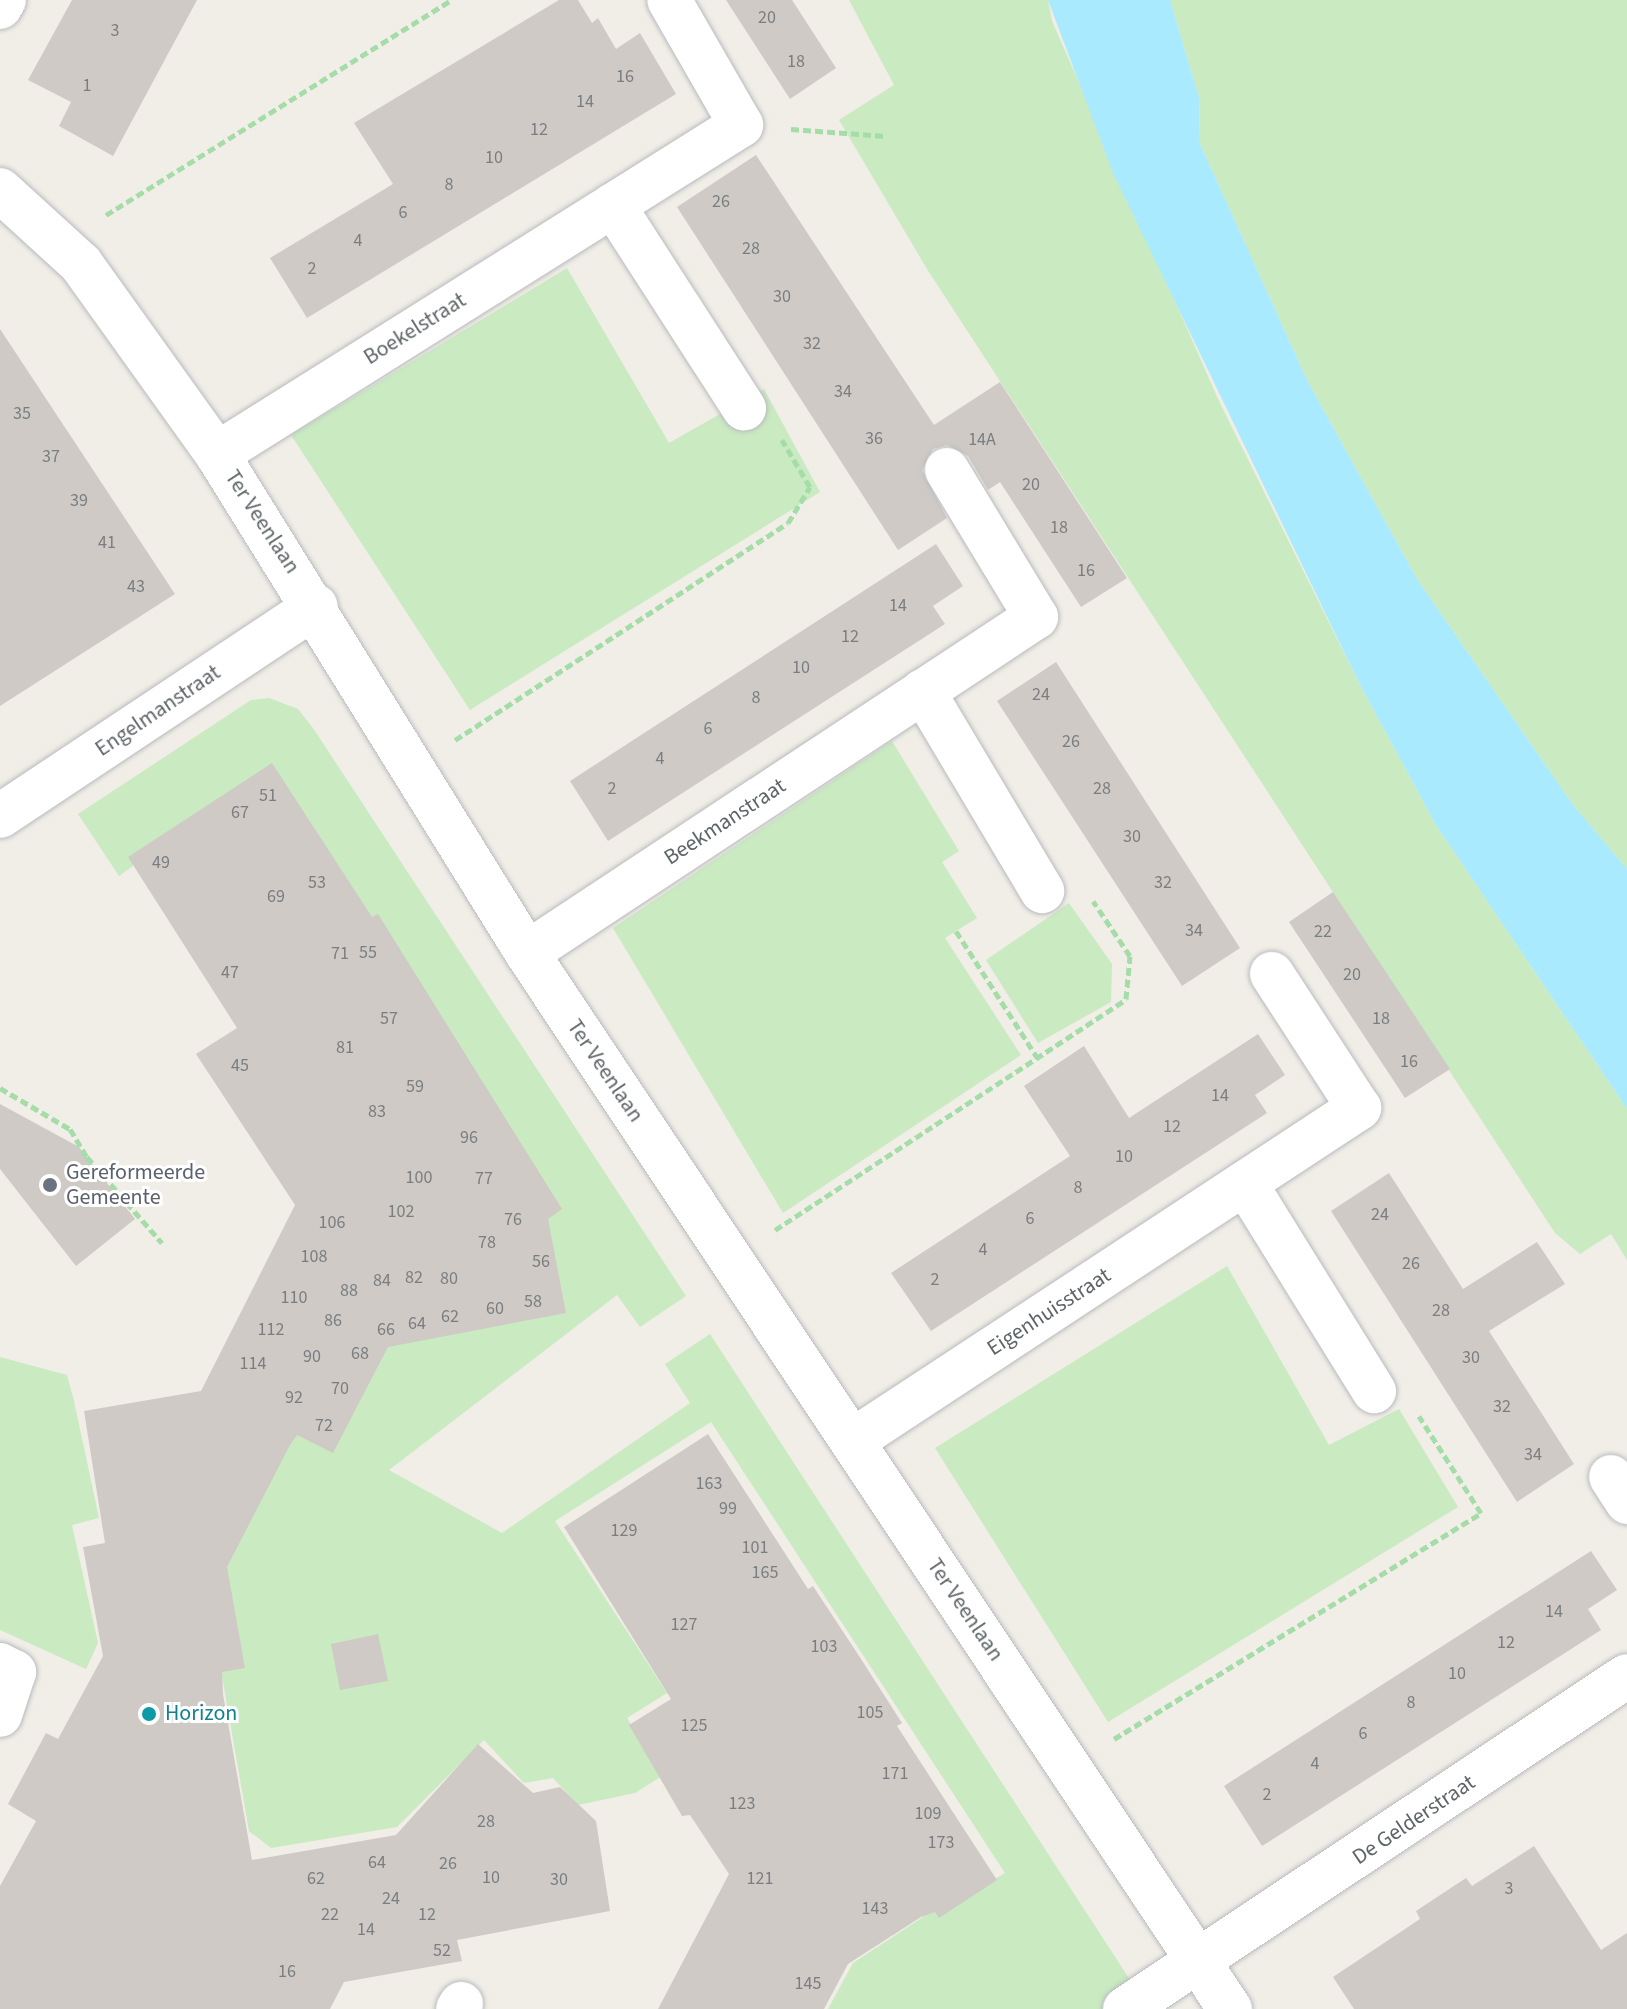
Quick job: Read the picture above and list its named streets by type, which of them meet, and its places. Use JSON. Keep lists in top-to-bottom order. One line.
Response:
{"streets":{"street":["Boekelstraat","Ter Veenlaan","Engelmanstraat","Beekmanstraat","Eigenhuisstraat","De Gelderstraat"]},"crossings":[["Boekelstraat","Ter Veenlaan"],["Ter Veenlaan","Engelmanstraat"],["Ter Veenlaan","Beekmanstraat"],["Ter Veenlaan","Eigenhuisstraat"],["Ter Veenlaan","De Gelderstraat"]],"places":["Gereformeerde Gemeente","Horizon"],"house_numbers":["20","3","18","16","1","14","12","10","8","26","6","4","28","2","30","32","34","35","36","14A","37","20","39","18","41","16","43","14","12","10","24","8","6","26","4","2","28","51","67","30","49","53","32","69","34","22","55","71","47","20","57","18","81","16","45","59","14","83","12","96","10","100","77","8","102","24","6","76","106","78","4","108","56","26","82","80","2","84","88","110","58","60","28","62","86","64","112","66","68","90","30","114","70","92","32","72","34","163","99","129","101","165","14","127","12","103","10","8","105","125","6","4","171","2","123","109","28","173","64","26","10","62","121","30","3","24","143","22","12","14","52","16","145"]}
